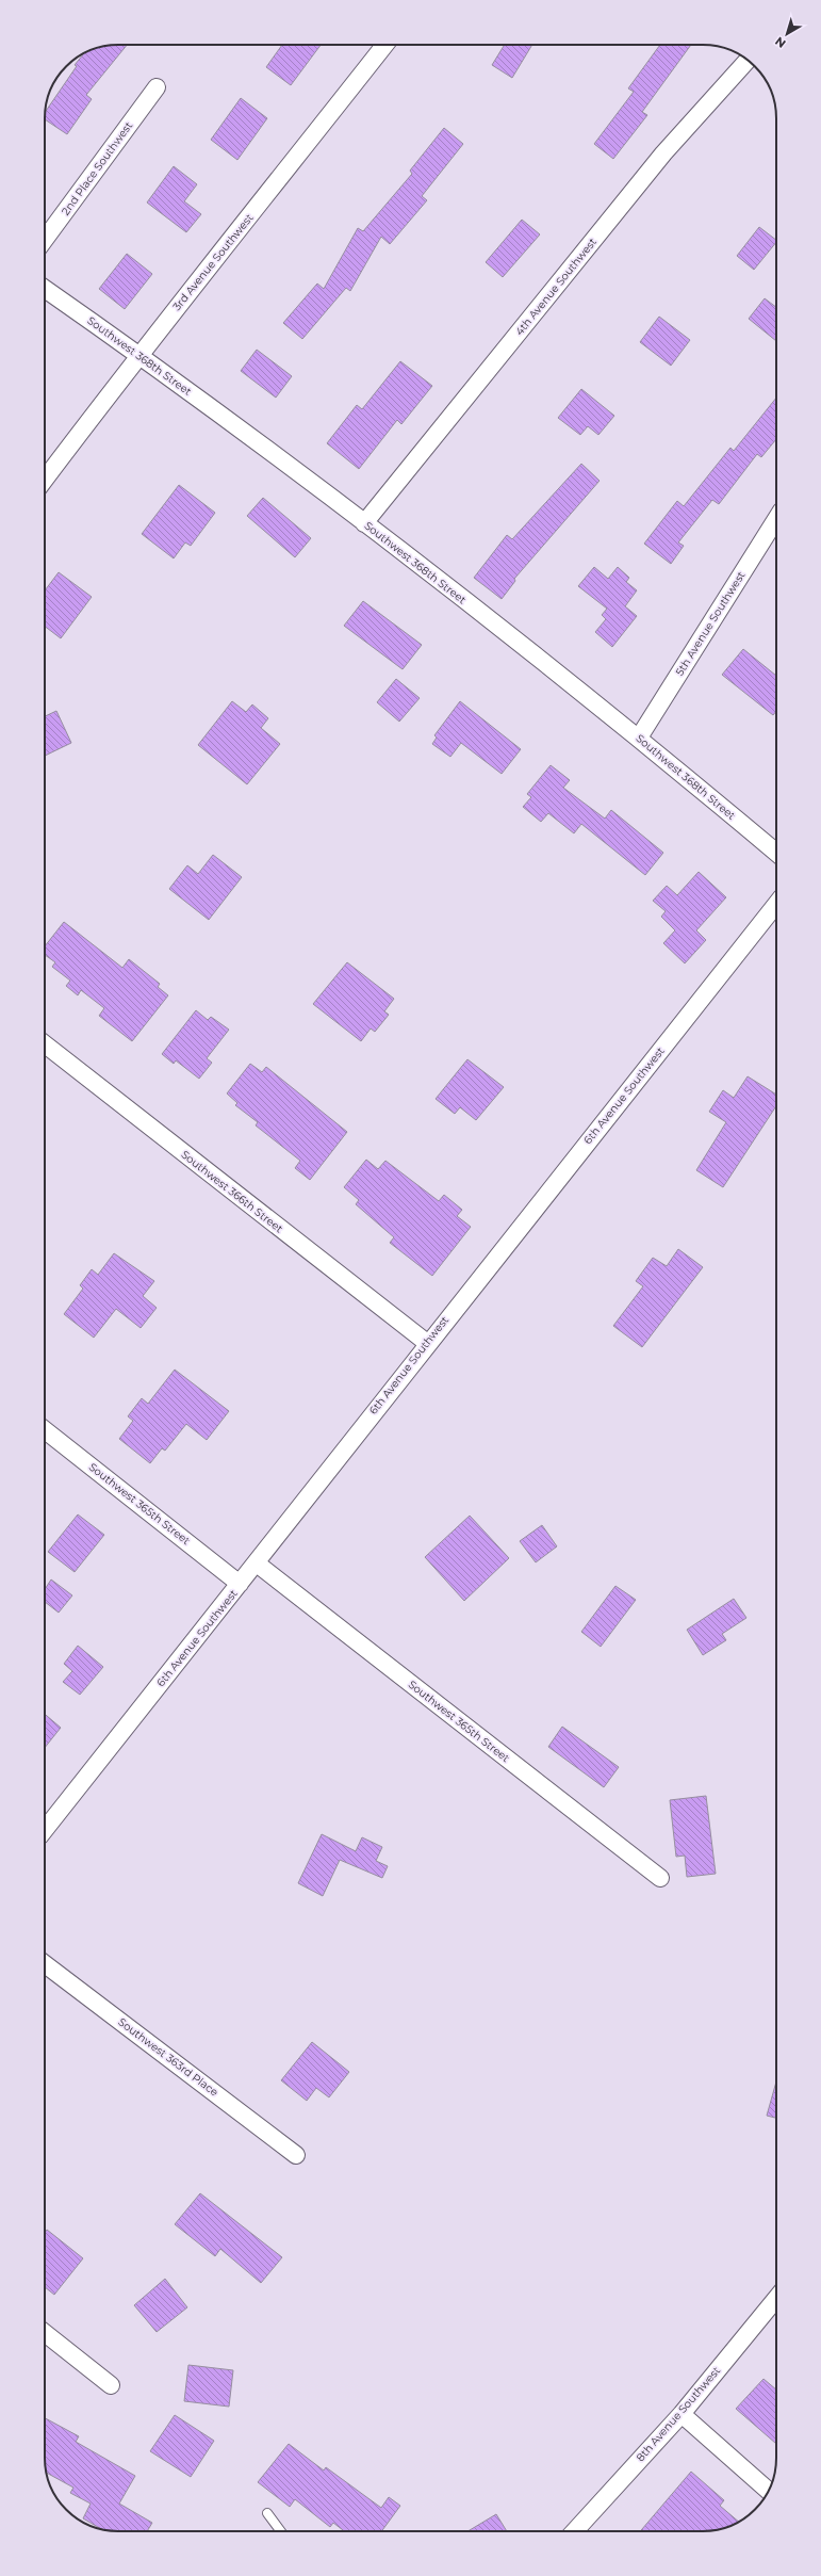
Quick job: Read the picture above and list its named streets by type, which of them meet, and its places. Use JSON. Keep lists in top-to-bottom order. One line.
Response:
{"streets":{"street":["2nd Place Southwest","3rd Avenue Southwest","4th Avenue Southwest","Southwest 368th Street","5th Avenue Southwest","6th Avenue Southwest","Southwest 366th Street","Southwest 365th Street","Southwest 363rd Place","8th Avenue Southwest"]},"crossings":[["3rd Avenue Southwest","Southwest 368th Street"],["4th Avenue Southwest","Southwest 368th Street"],["Southwest 368th Street","5th Avenue Southwest"],["6th Avenue Southwest","Southwest 366th Street"],["6th Avenue Southwest","Southwest 365th Street"]],"north":"bottom left"}
